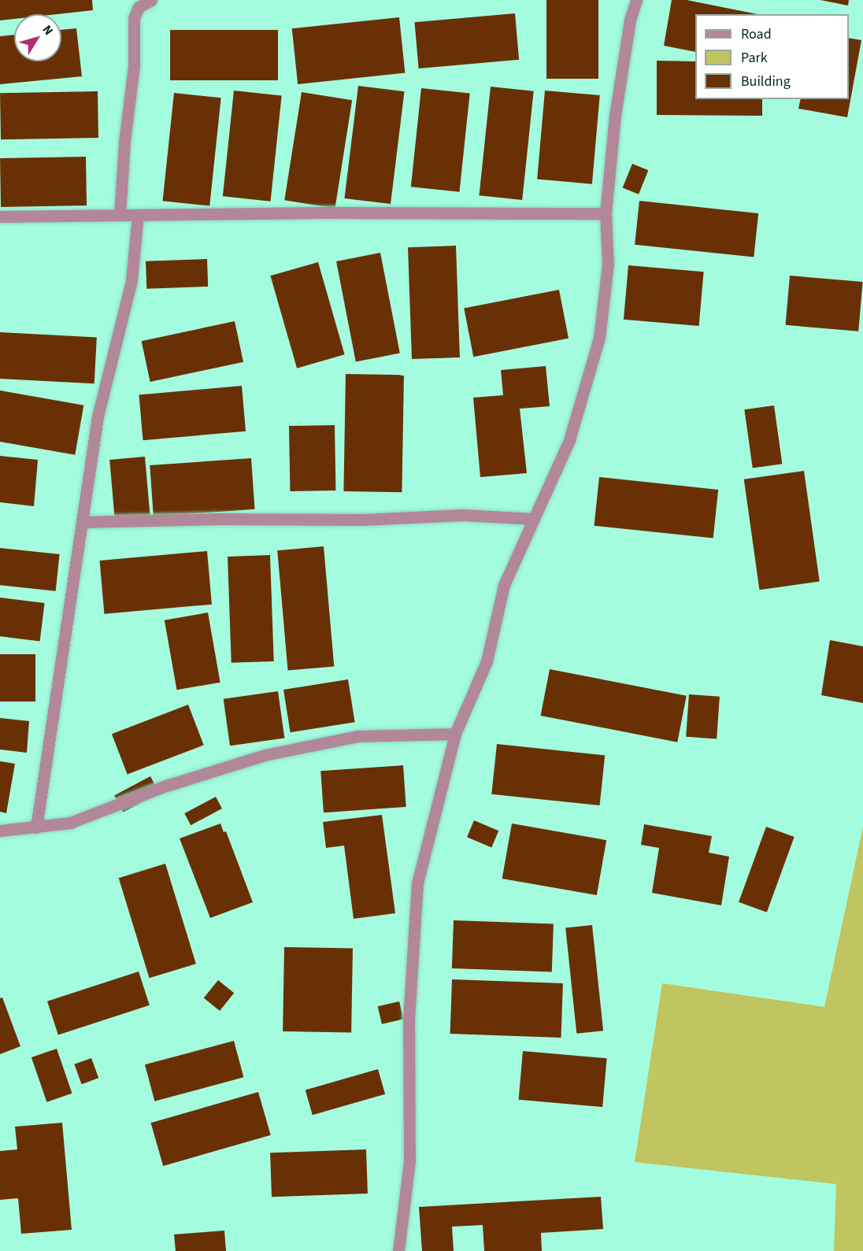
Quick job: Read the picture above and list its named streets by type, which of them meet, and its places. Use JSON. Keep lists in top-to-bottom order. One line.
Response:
{"legend":["Road","Park","Building"],"north":"top right"}
